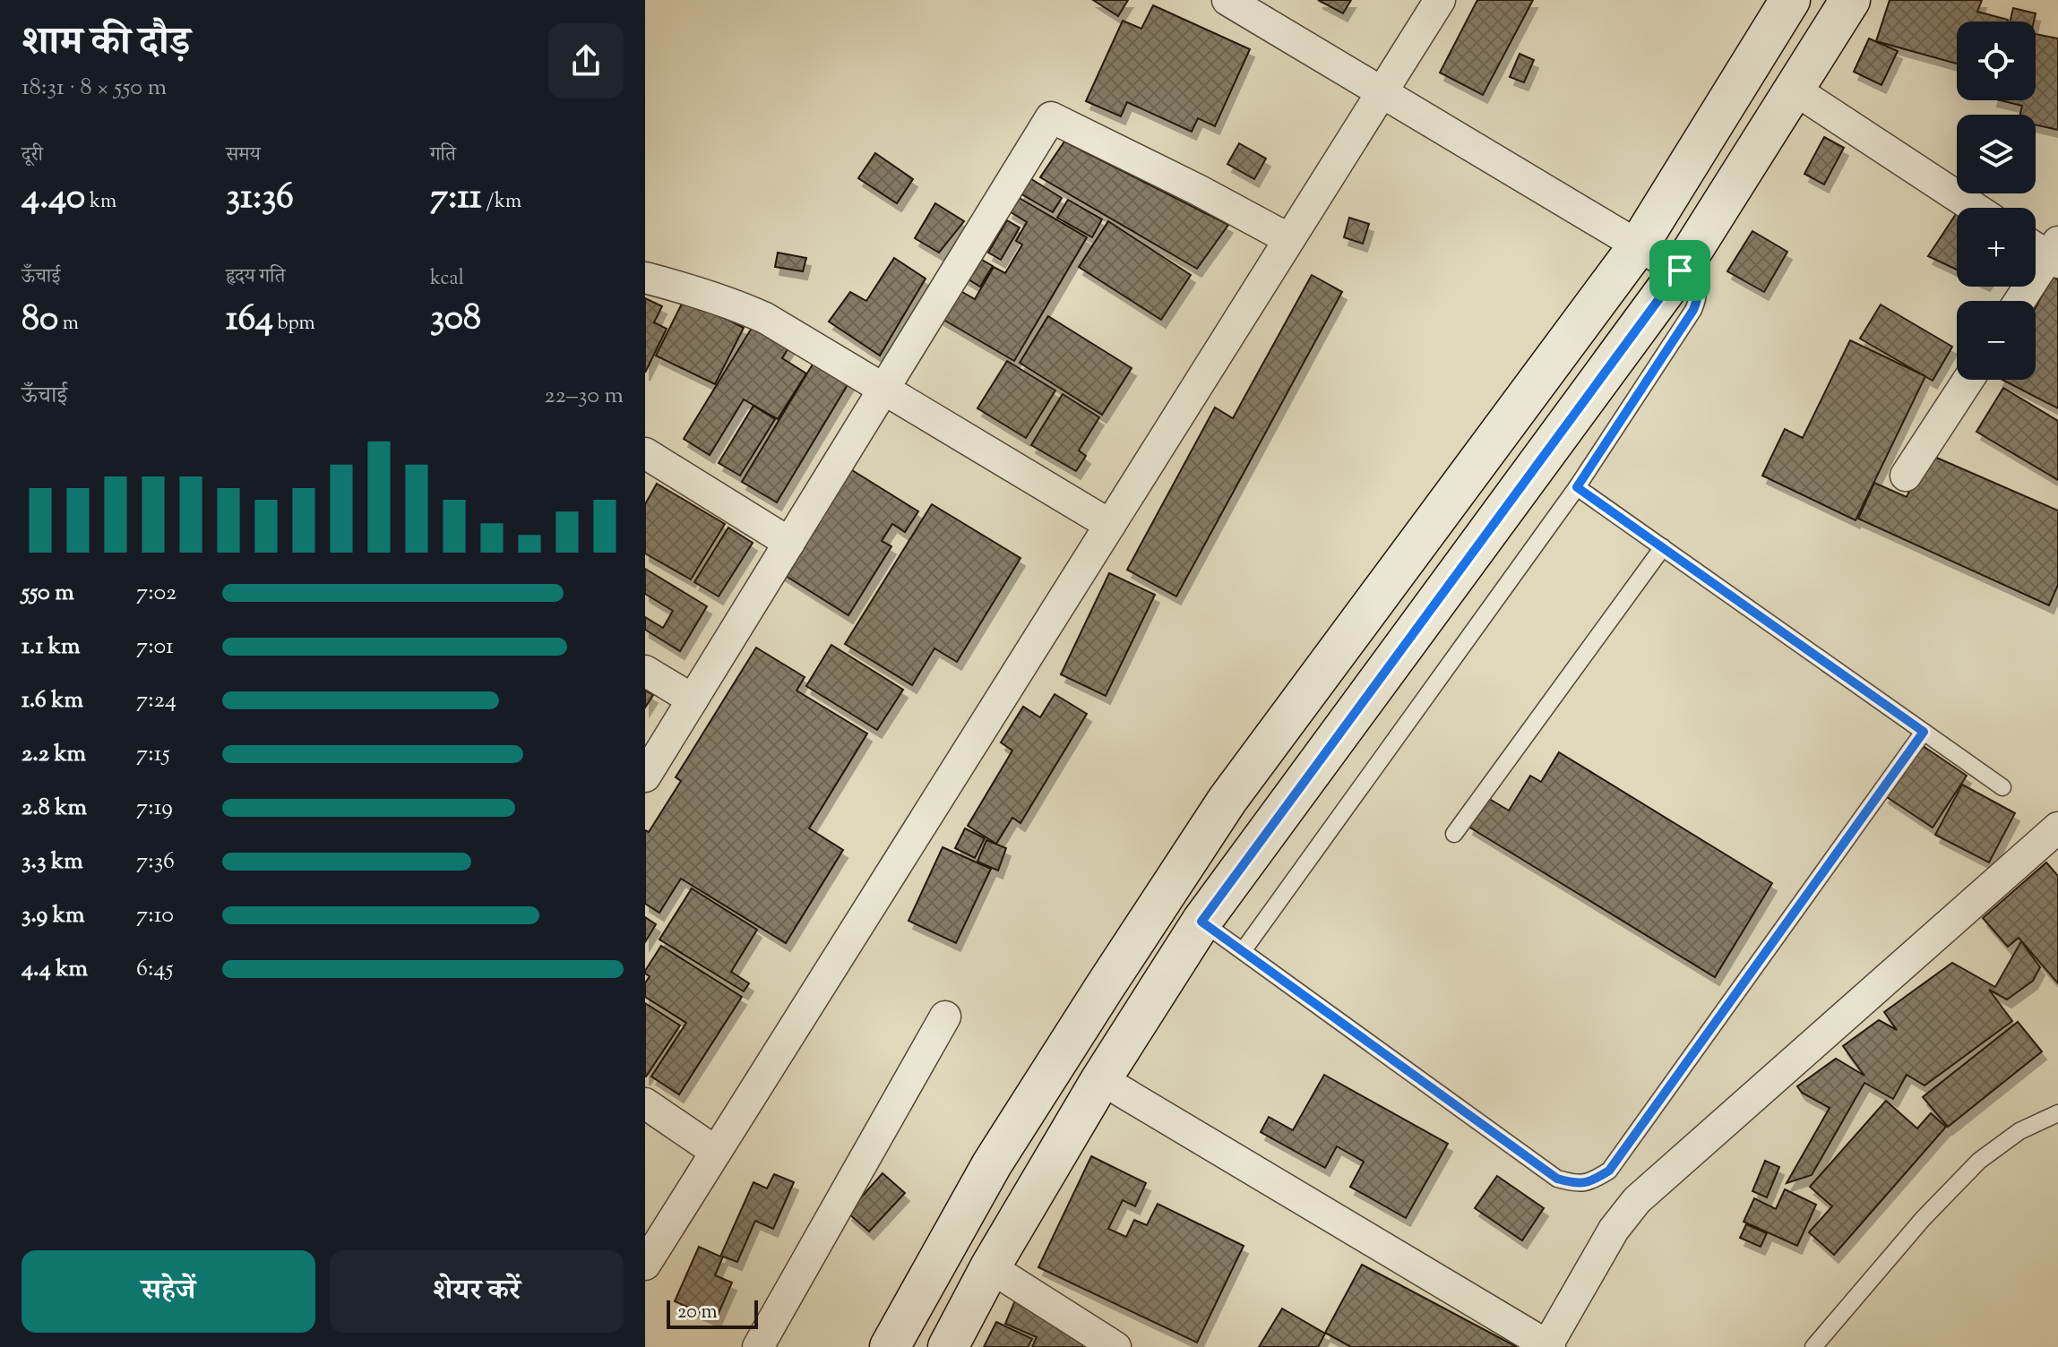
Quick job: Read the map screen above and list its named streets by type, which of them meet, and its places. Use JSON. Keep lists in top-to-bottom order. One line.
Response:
{"scale_bar":"20 m","page":{"heading":["शाम की दौड़","18:31 · 8 × 550 m"],"map_buttons":["+","−"],"stats":[["दूरी","4.40 km"],["समय","31:36"],["गति","7:11 /km"],["ऊँचाई","80 m"],["हृदय गति","164 bpm"],["kcal","308"]],"chart":["ऊँचाई","22–30 m"],"list":[{"name":"550 m","note":"7:02"},{"name":"1.1 km","note":"7:01"},{"name":"1.6 km","note":"7:24"},{"name":"2.2 km","note":"7:15"},{"name":"2.8 km","note":"7:19"},{"name":"3.3 km","note":"7:36"},{"name":"3.9 km","note":"7:10"},{"name":"4.4 km","note":"6:45"}],"buttons":["सहेजें","शेयर करें"],"scale":"20 m"}}
